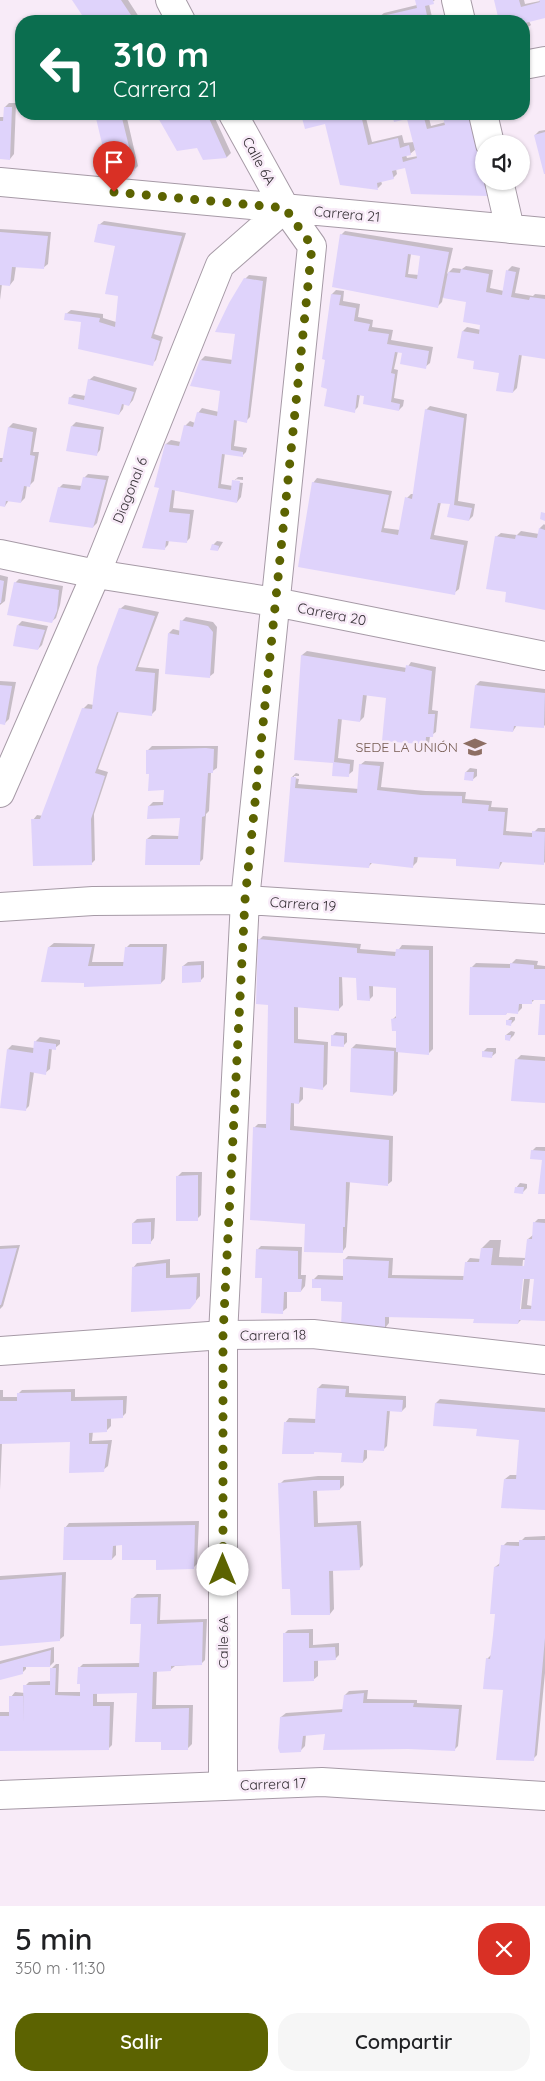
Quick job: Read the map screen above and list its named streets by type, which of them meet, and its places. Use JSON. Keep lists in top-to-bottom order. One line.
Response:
{"streets":{"street":["Calle 6A","Carrera 21","Diagonal 6","Carrera 20","Carrera 19","Carrera 18","Carrera 17"]},"crossings":[["Calle 6A","Carrera 21"],["Calle 6A","Diagonal 6"],["Calle 6A","Carrera 20"],["Calle 6A","Carrera 19"],["Calle 6A","Carrera 18"],["Calle 6A","Carrera 17"],["Carrera 21","Diagonal 6"],["Diagonal 6","Carrera 20"]],"places":{"school or university":["SEDE LA UNIÓN"]},"page":{"turn":["310 m","Carrera 21"],"heading":["5 min","350 m · 11:30"],"buttons":["Salir","Compartir"]}}
